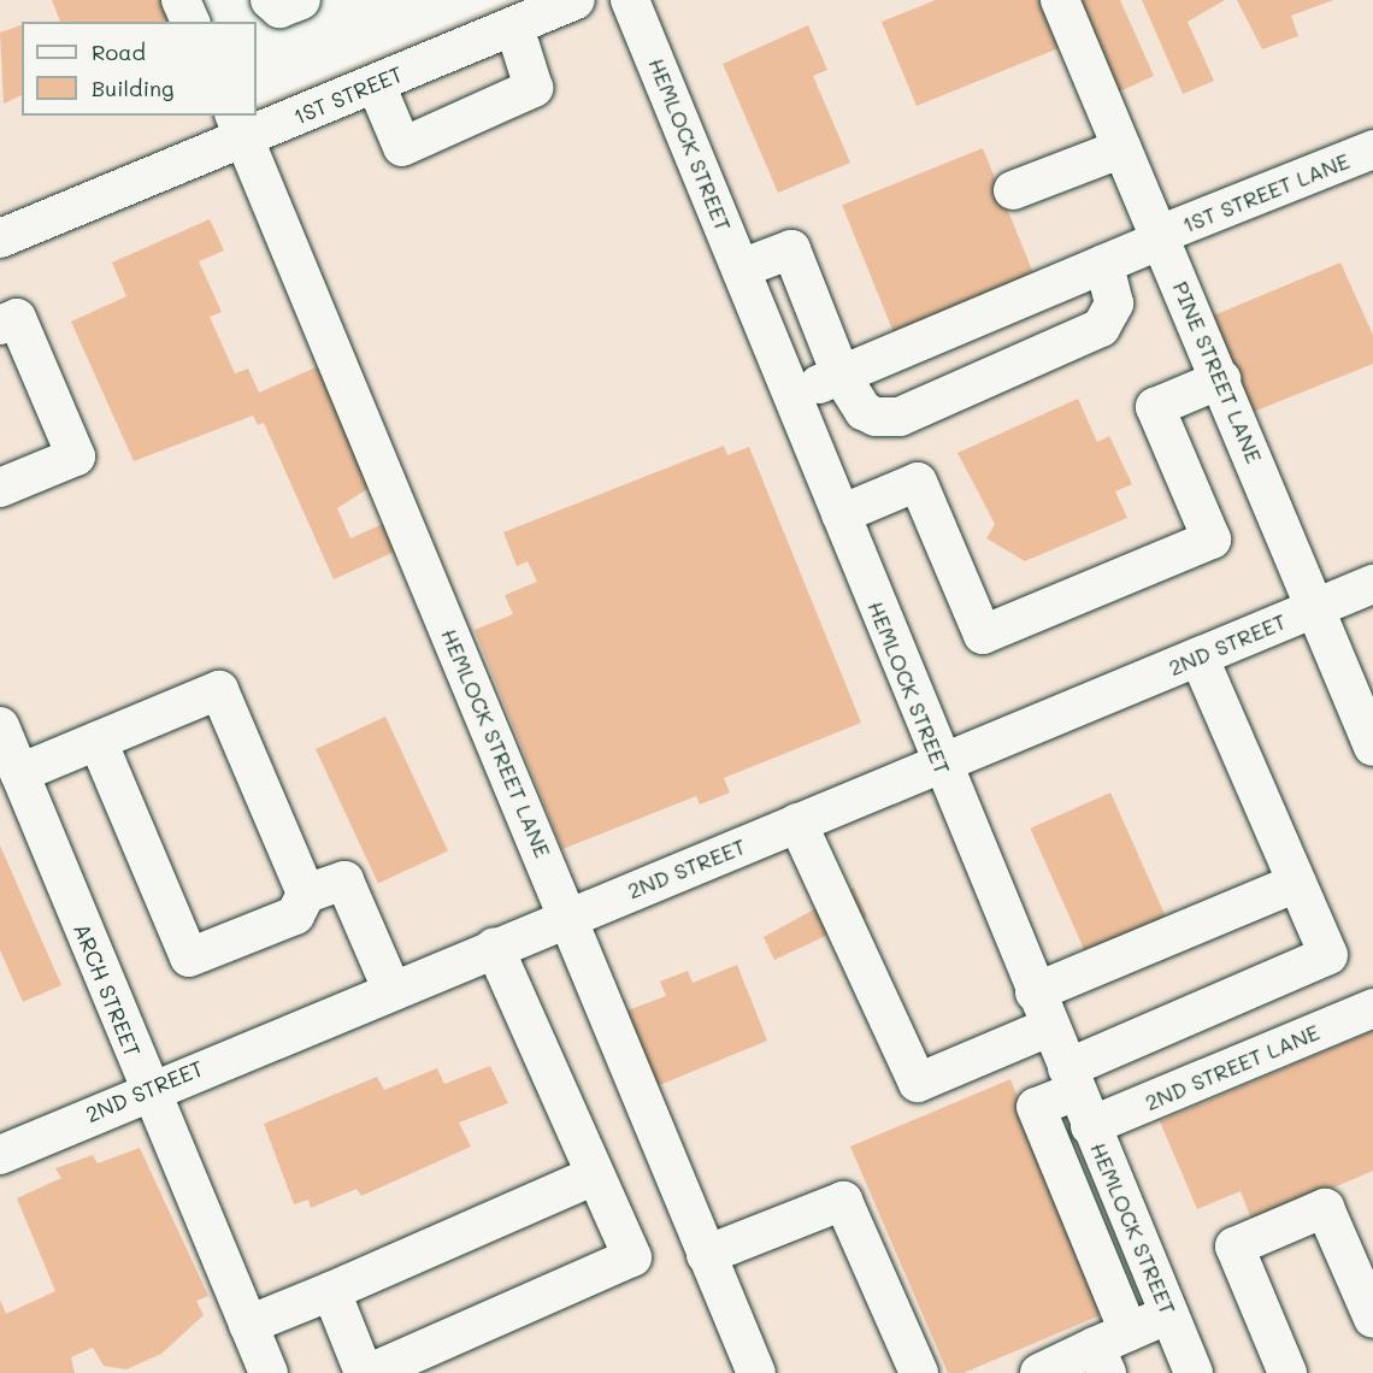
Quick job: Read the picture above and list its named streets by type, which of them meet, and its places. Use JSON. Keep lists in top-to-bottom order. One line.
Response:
{"streets":{"street":["1ST STREET","HEMLOCK STREET","1ST STREET LANE","PINE STREET LANE","2ND STREET","HEMLOCK STREET LANE","ARCH STREET","2ND STREET LANE"]},"crossings":[["1ST STREET","HEMLOCK STREET LANE"],["HEMLOCK STREET","1ST STREET LANE"],["HEMLOCK STREET","2ND STREET"],["HEMLOCK STREET","2ND STREET LANE"],["1ST STREET LANE","PINE STREET LANE"],["PINE STREET LANE","2ND STREET"],["2ND STREET","HEMLOCK STREET LANE"],["2ND STREET","ARCH STREET"]],"legend":["Road","Building"]}
